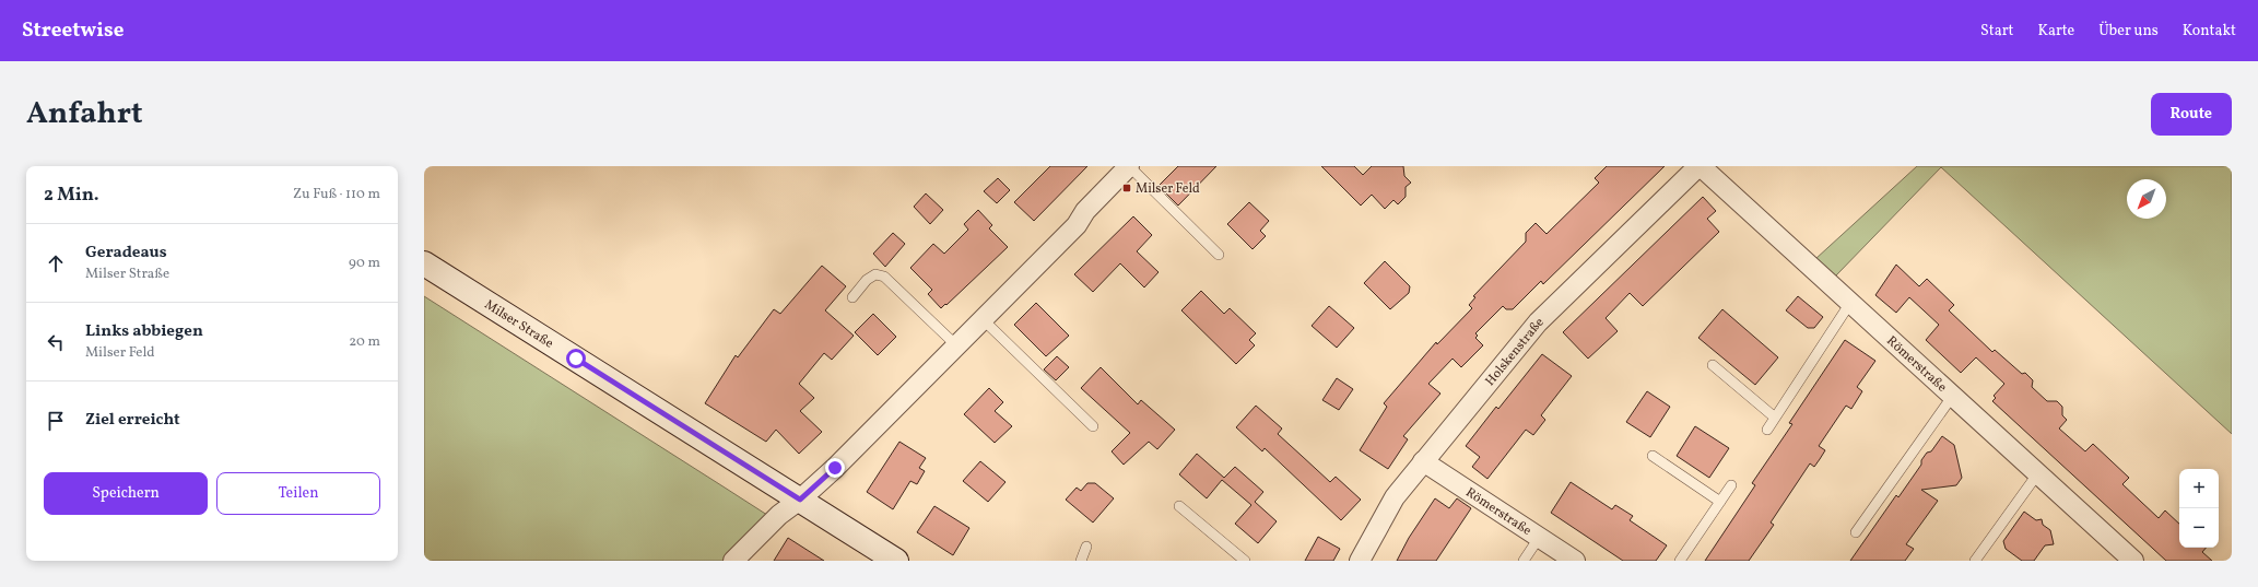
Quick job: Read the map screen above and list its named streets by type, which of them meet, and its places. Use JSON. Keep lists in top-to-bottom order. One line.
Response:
{"streets":{"street":["Milser Straße","Holskenstraße","Römerstraße"]},"crossings":[["Holskenstraße","Römerstraße"]],"places":{"transit":["Milser Feld"]},"north":"bottom left","page":{"header":"Streetwise","nav":["Start","Karte","Über uns","Kontakt"],"title":"Anfahrt","buttons":["Route",["Speichern","Teilen"]],"heading":["2 Min.","Zu Fuß · 110 m"],"list":[["Geradeaus","Milser Straße","90 m"],["Links abbiegen","Milser Feld","20 m"],"Ziel erreicht"],"map_buttons":["+","−"]}}
